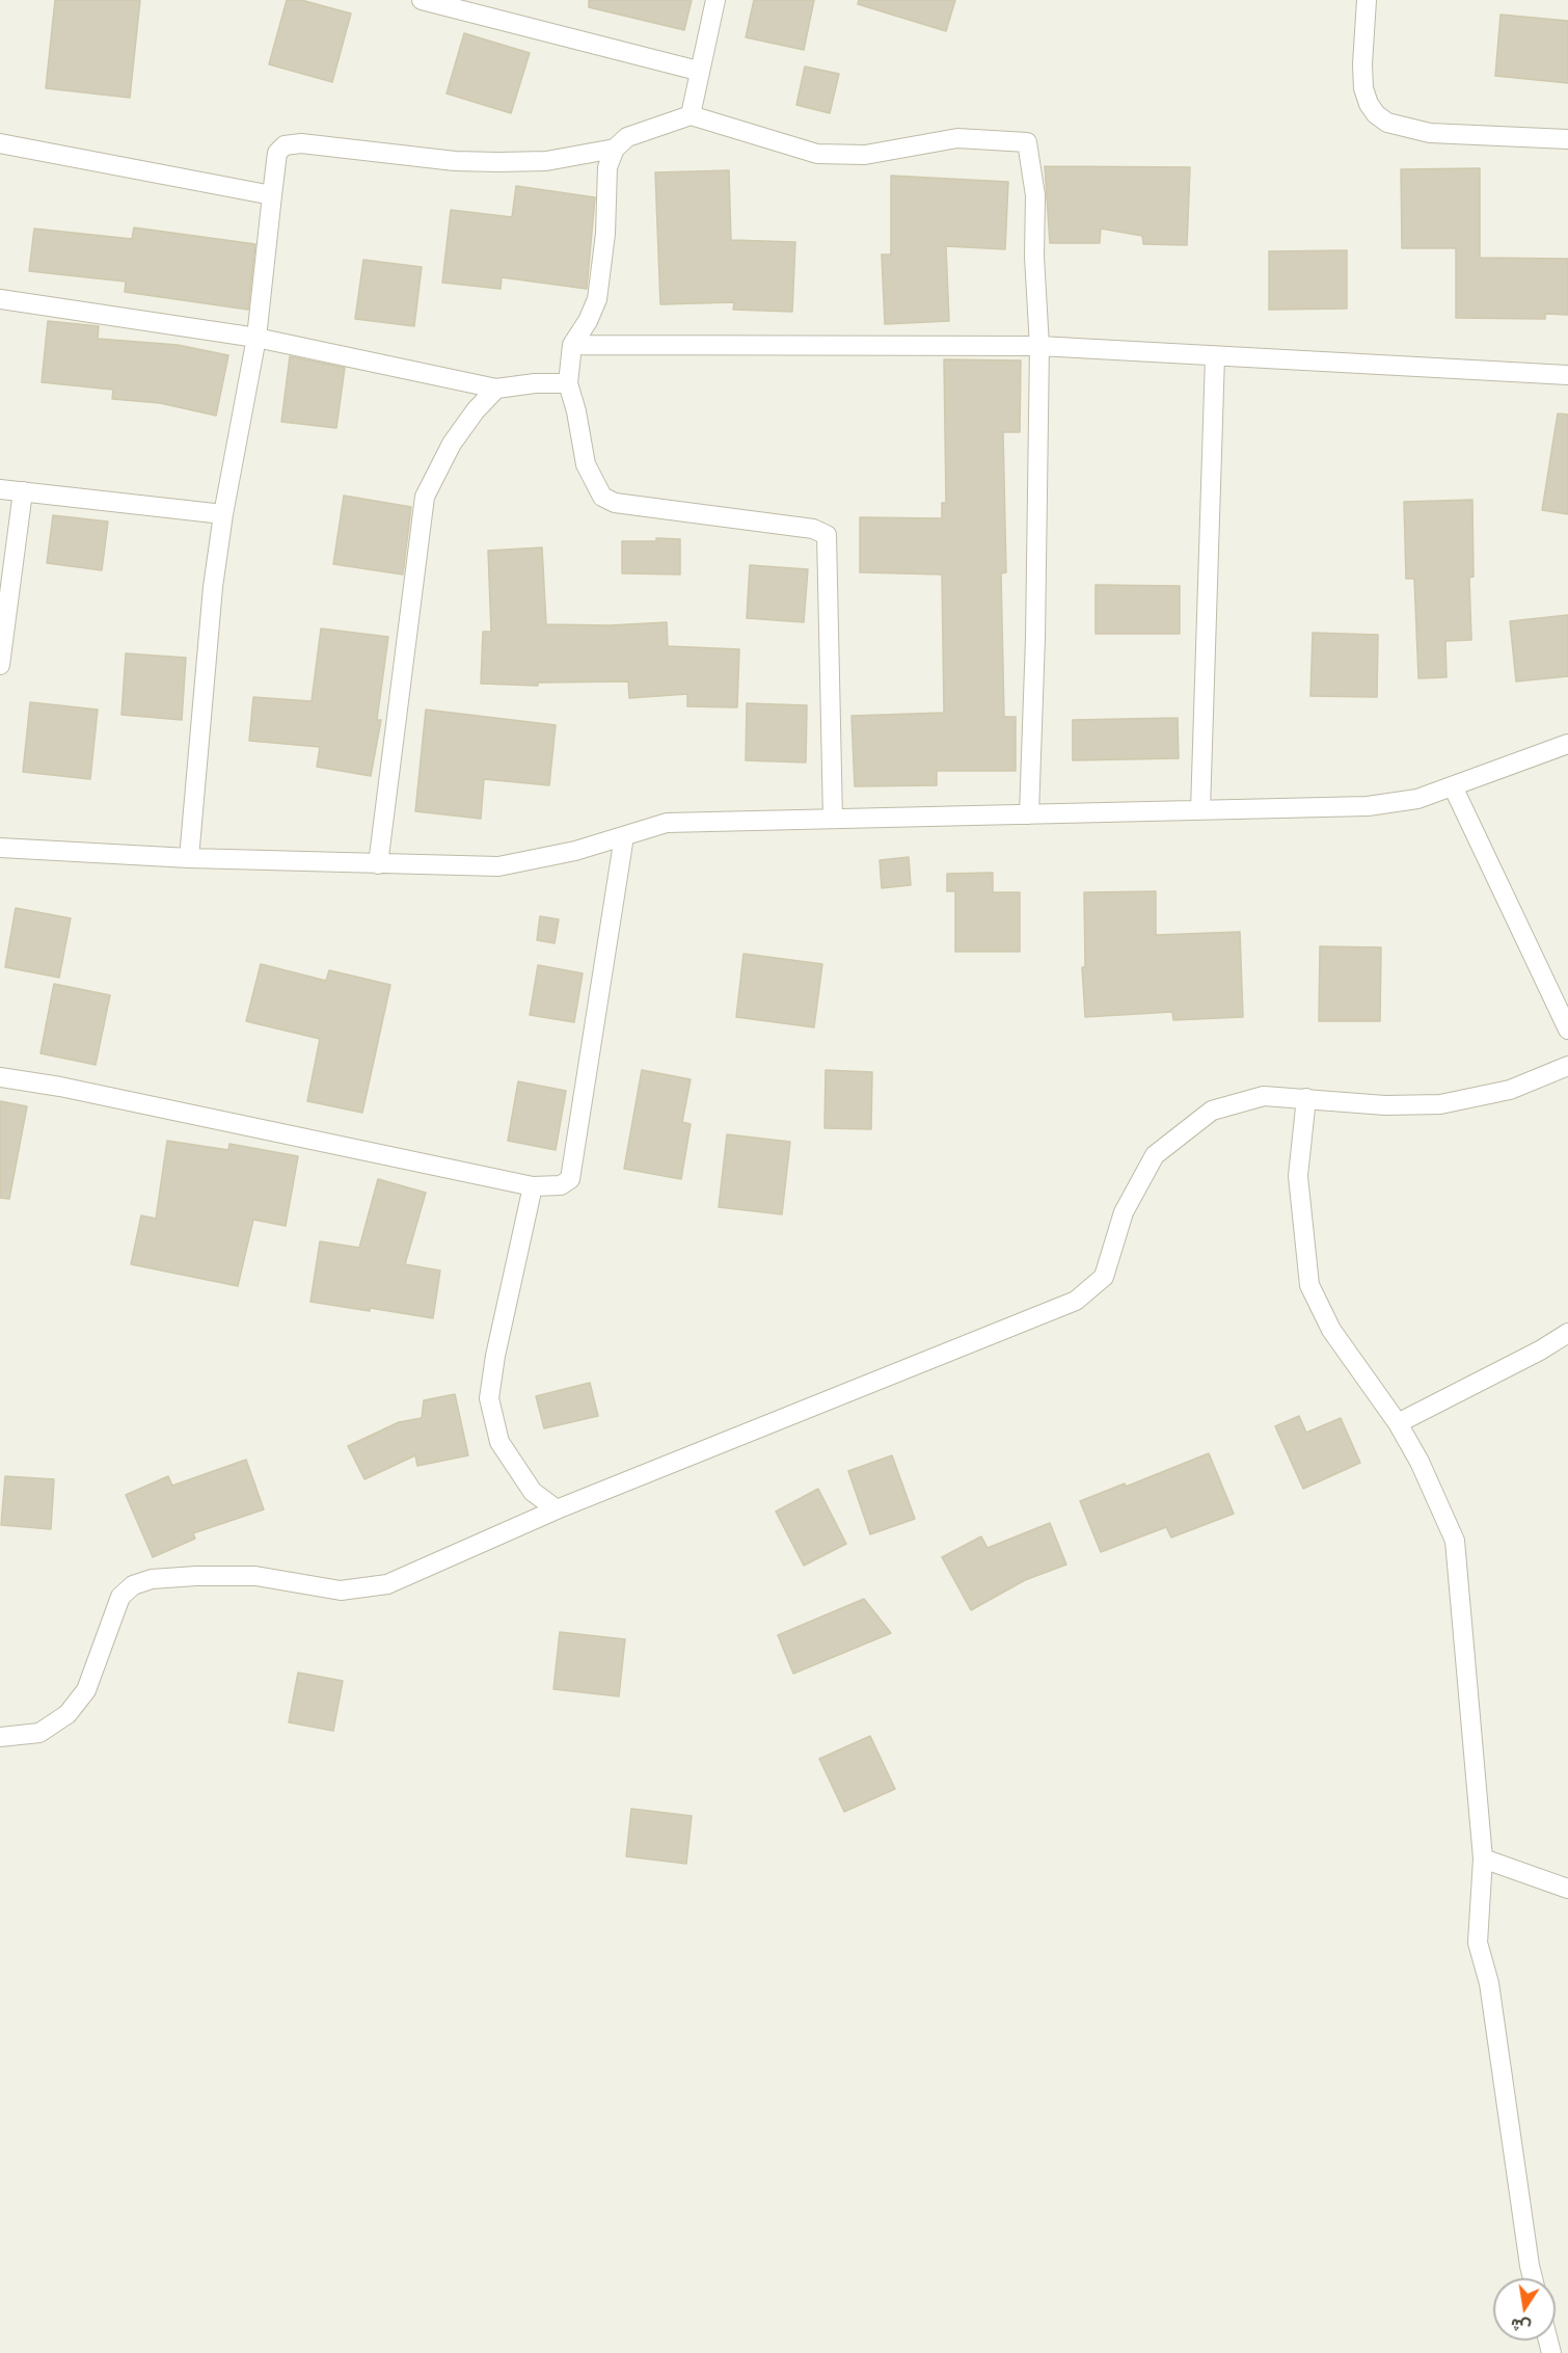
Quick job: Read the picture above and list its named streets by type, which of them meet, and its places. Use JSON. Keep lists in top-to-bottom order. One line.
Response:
{"north":"bottom"}
